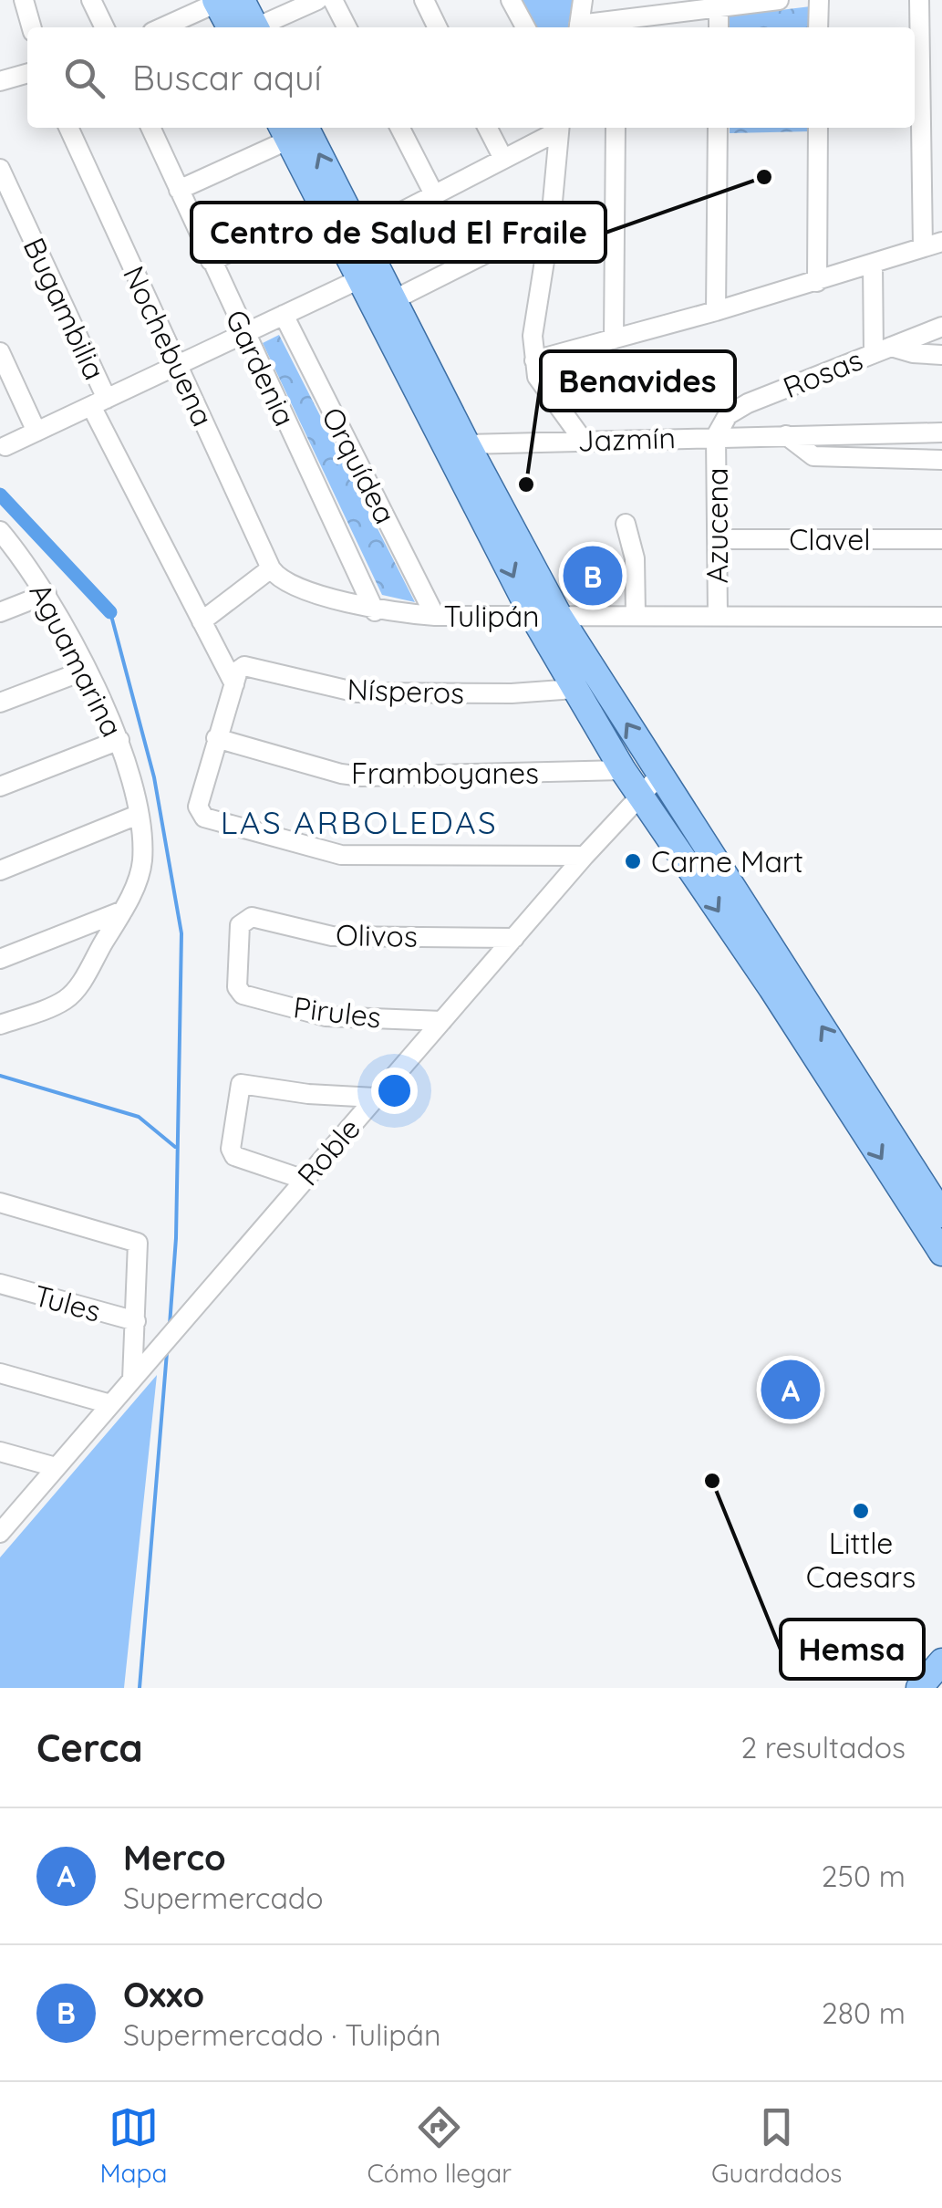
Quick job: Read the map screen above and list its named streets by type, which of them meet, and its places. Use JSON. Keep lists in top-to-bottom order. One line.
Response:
{"streets":{"street":["Bugambilia","Nochebuena","Gardenia","Rosas","Jazmín","Orquídea","Azucena","Clavel","Tulipán","Aguamarina","Nísperos","Framboyanes","Olivos","Pirules","Roble","Tules"]},"crossings":[["Bugambilia","Nísperos"],["Nochebuena","Tulipán"],["Gardenia","Tulipán"],["Rosas","Jazmín"],["Rosas","Azucena"],["Jazmín","Azucena"],["Orquídea","Tulipán"],["Azucena","Clavel"],["Azucena","Tulipán"],["Olivos","Pirules"],["Olivos","Roble"],["Pirules","Roble"]],"districts":["LAS ARBOLEDAS"],"places":["Centro de Salud El Fraile","Benavides","Carne Mart","Hemsa","Little Caesars"],"page":{"search":"Buscar aquí","pins":["B","A"],"heading":["Cerca","2 resultados"],"list":[{"mark":"A","name":"Merco","note":"Supermercado","value":"250 m"},{"mark":"B","name":"Oxxo","note":"Supermercado · Tulipán","value":"280 m"}],"nav":["Mapa","Cómo llegar","Guardados"]}}
